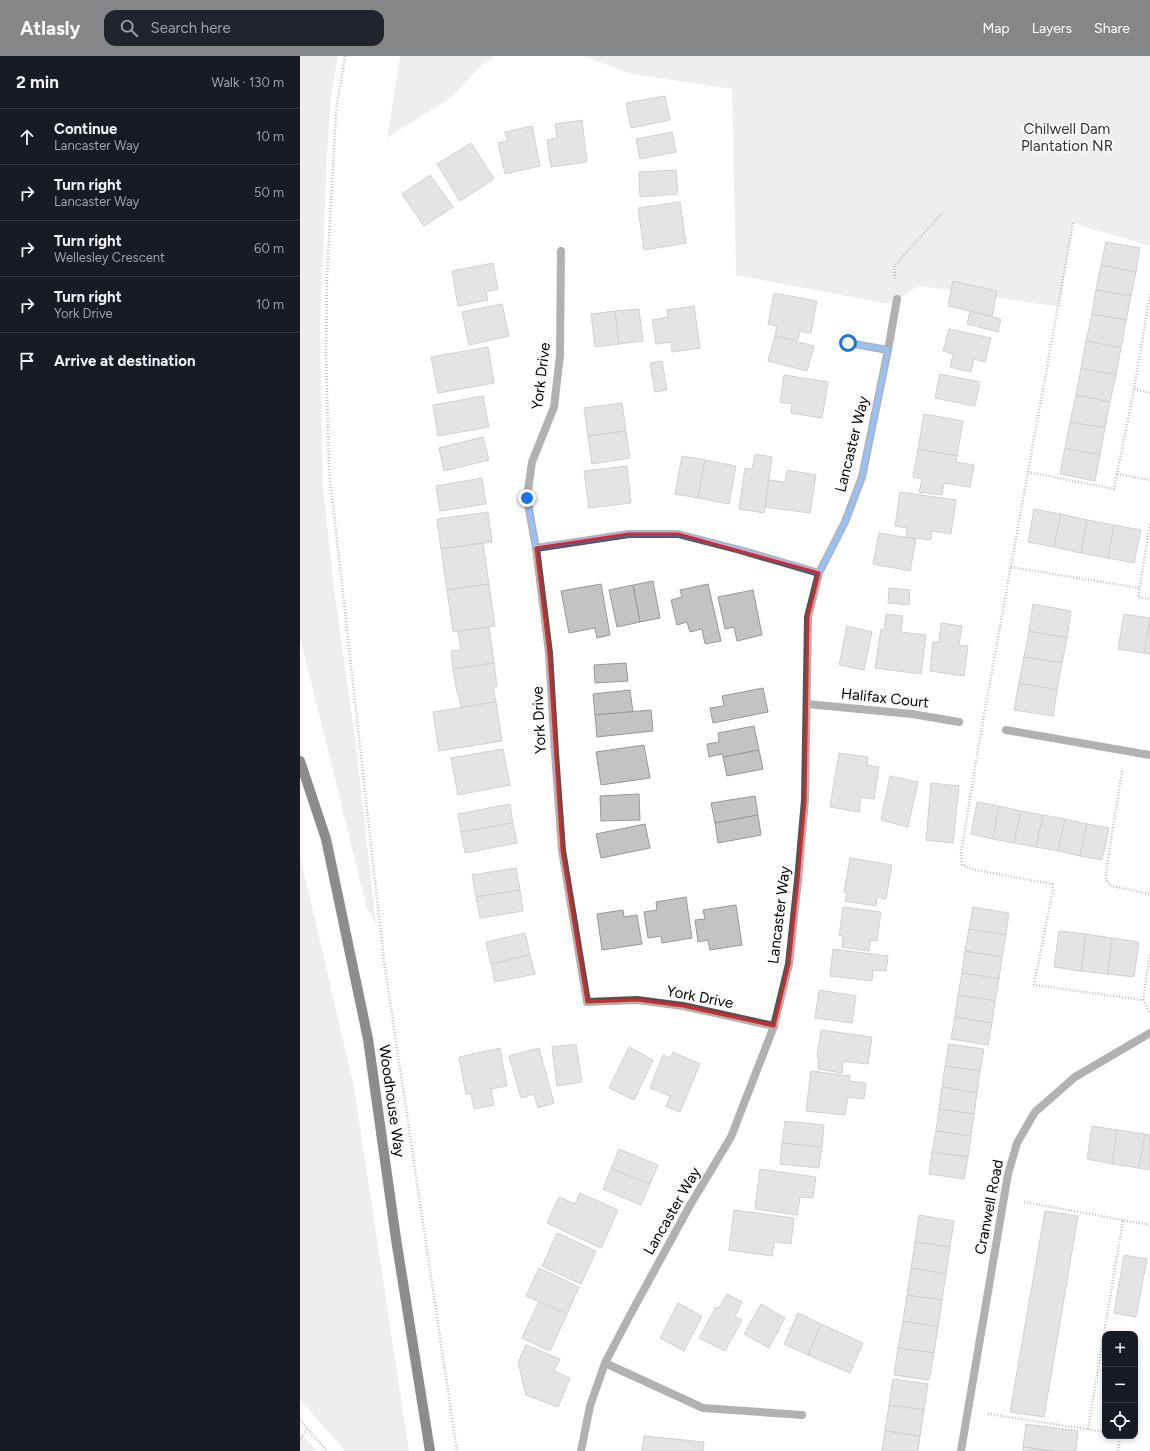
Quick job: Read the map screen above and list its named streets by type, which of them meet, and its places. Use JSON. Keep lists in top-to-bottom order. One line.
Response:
{"streets":{"main road":["Woodhouse Way"],"street":["York Drive","Lancaster Way","Halifax Court","Cranwell Road"]},"crossings":[["York Drive","Lancaster Way"],["Lancaster Way","Halifax Court"]],"parks":["Chilwell Dam Plantation NR"],"page":{"header":"Atlasly","search":"Search here","nav":["Map","Layers","Share"],"heading":["2 min","Walk · 130 m"],"list":[["Continue","Lancaster Way","10 m"],["Turn right","Lancaster Way","50 m"],["Turn right","Wellesley Crescent","60 m"],["Turn right","York Drive","10 m"],"Arrive at destination"],"map_buttons":["+","−"]}}
